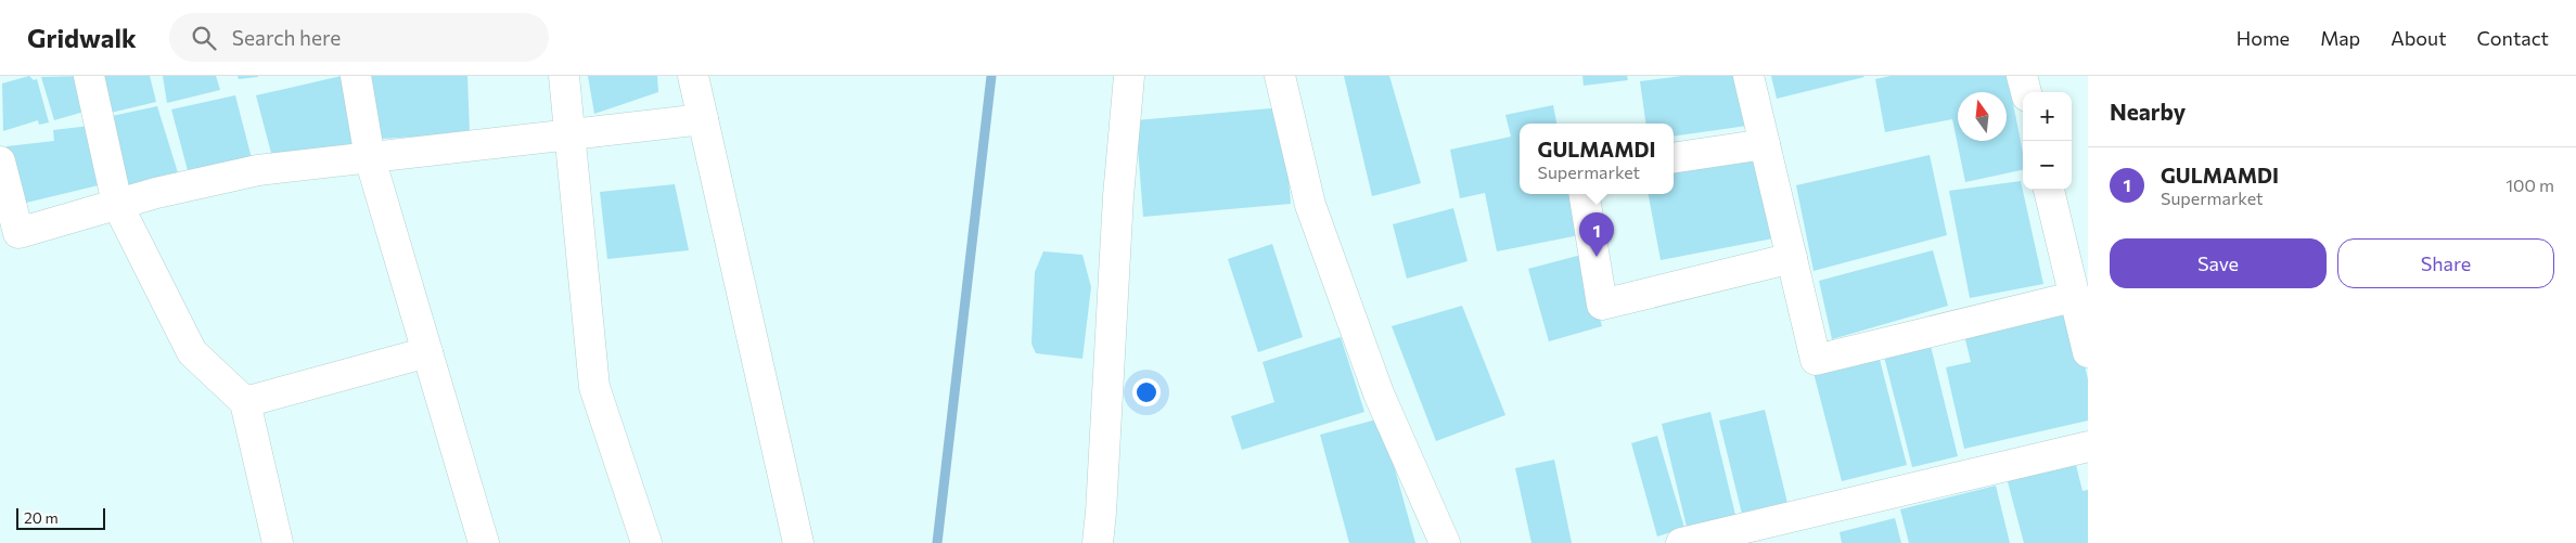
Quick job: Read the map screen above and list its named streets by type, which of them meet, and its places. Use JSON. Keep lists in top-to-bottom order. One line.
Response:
{"scale_bar":"20 m","north":"top","page":{"header":"Gridwalk","search":"Search here","nav":["Home","Map","About","Contact"],"heading":"Nearby","map_buttons":["+","−"],"popup":["GULMAMDI","Supermarket"],"list":[{"mark":"1","name":"GULMAMDI","note":"Supermarket","value":"100 m"}],"pins":"1","buttons":["Save","Share"],"scale":"20 m"}}
